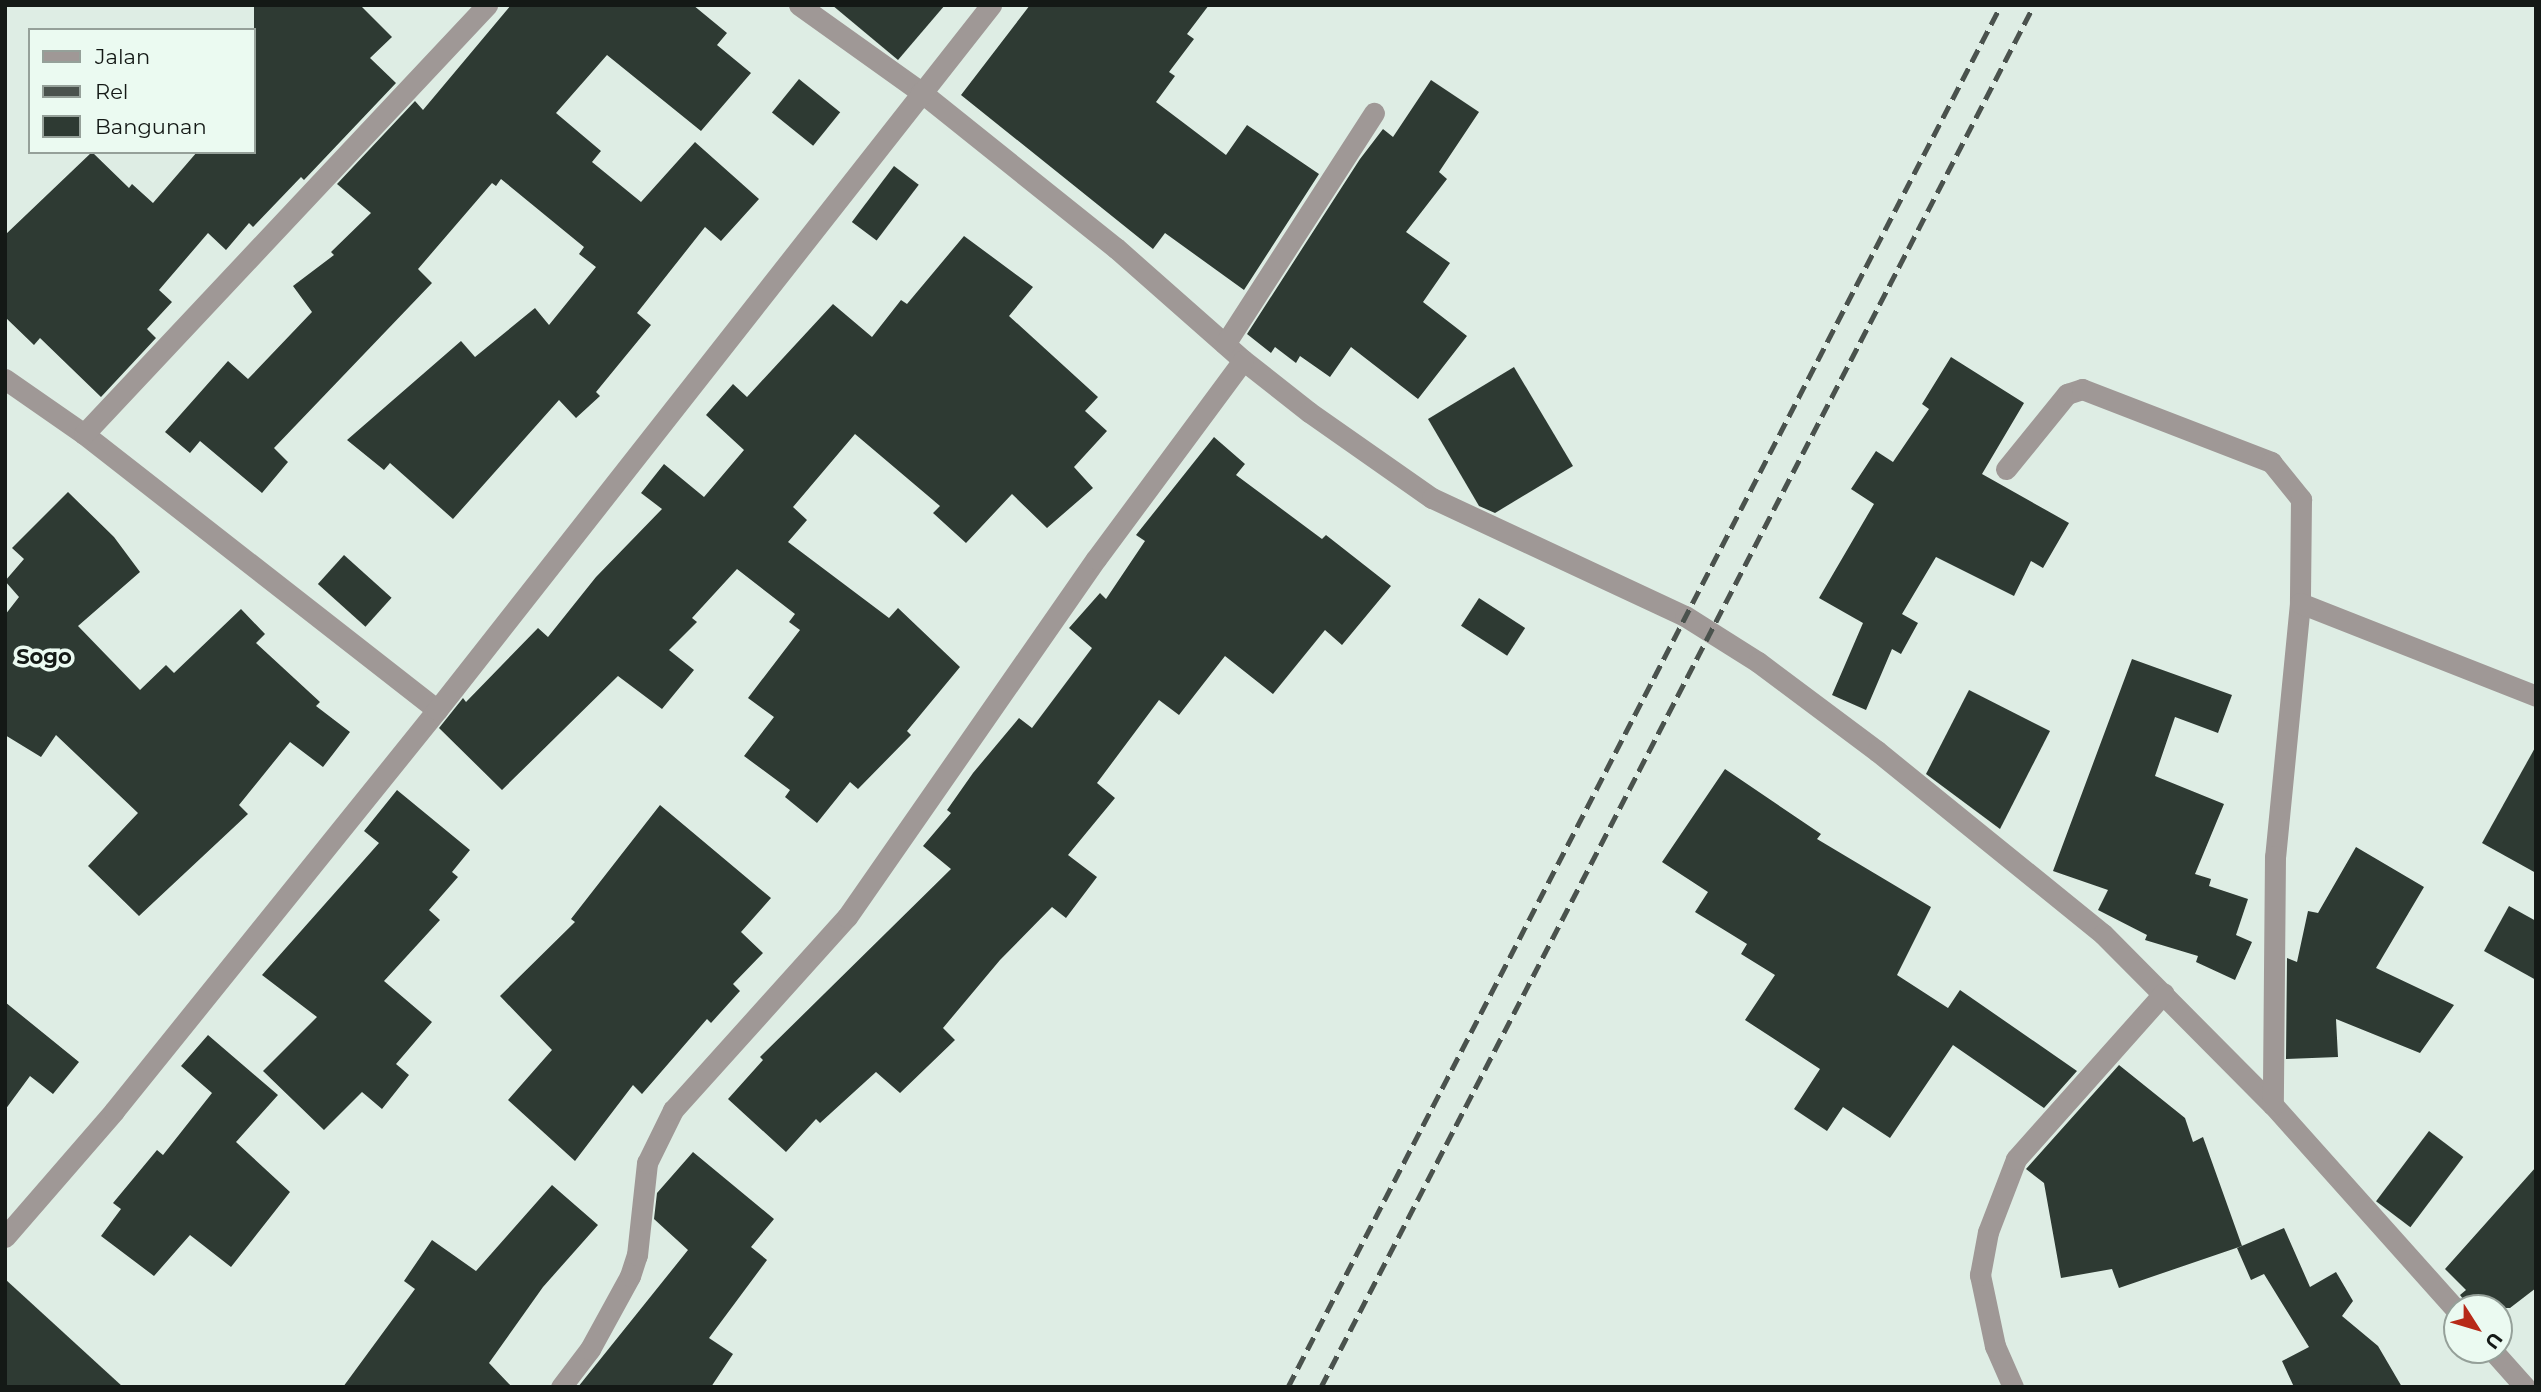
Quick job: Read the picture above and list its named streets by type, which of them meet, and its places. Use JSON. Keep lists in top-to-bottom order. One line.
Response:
{"districts":["Sogo"],"legend":["Jalan","Rel","Bangunan"],"north":"bottom right"}
